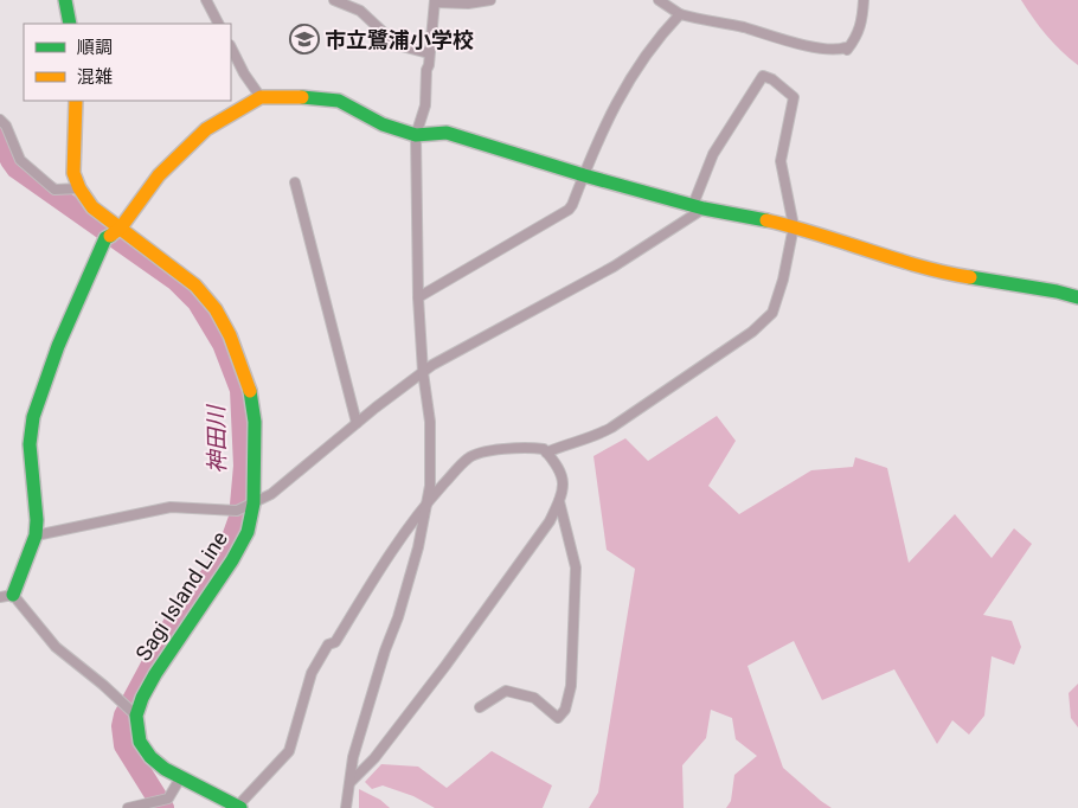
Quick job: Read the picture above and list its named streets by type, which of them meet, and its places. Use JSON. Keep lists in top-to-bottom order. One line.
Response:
{"streets":{"street":["Sagi Island Line"]},"water":["神田川"],"places":{"school or university":["市立鷺浦小学校"]},"legend":["順調","混雑"]}
